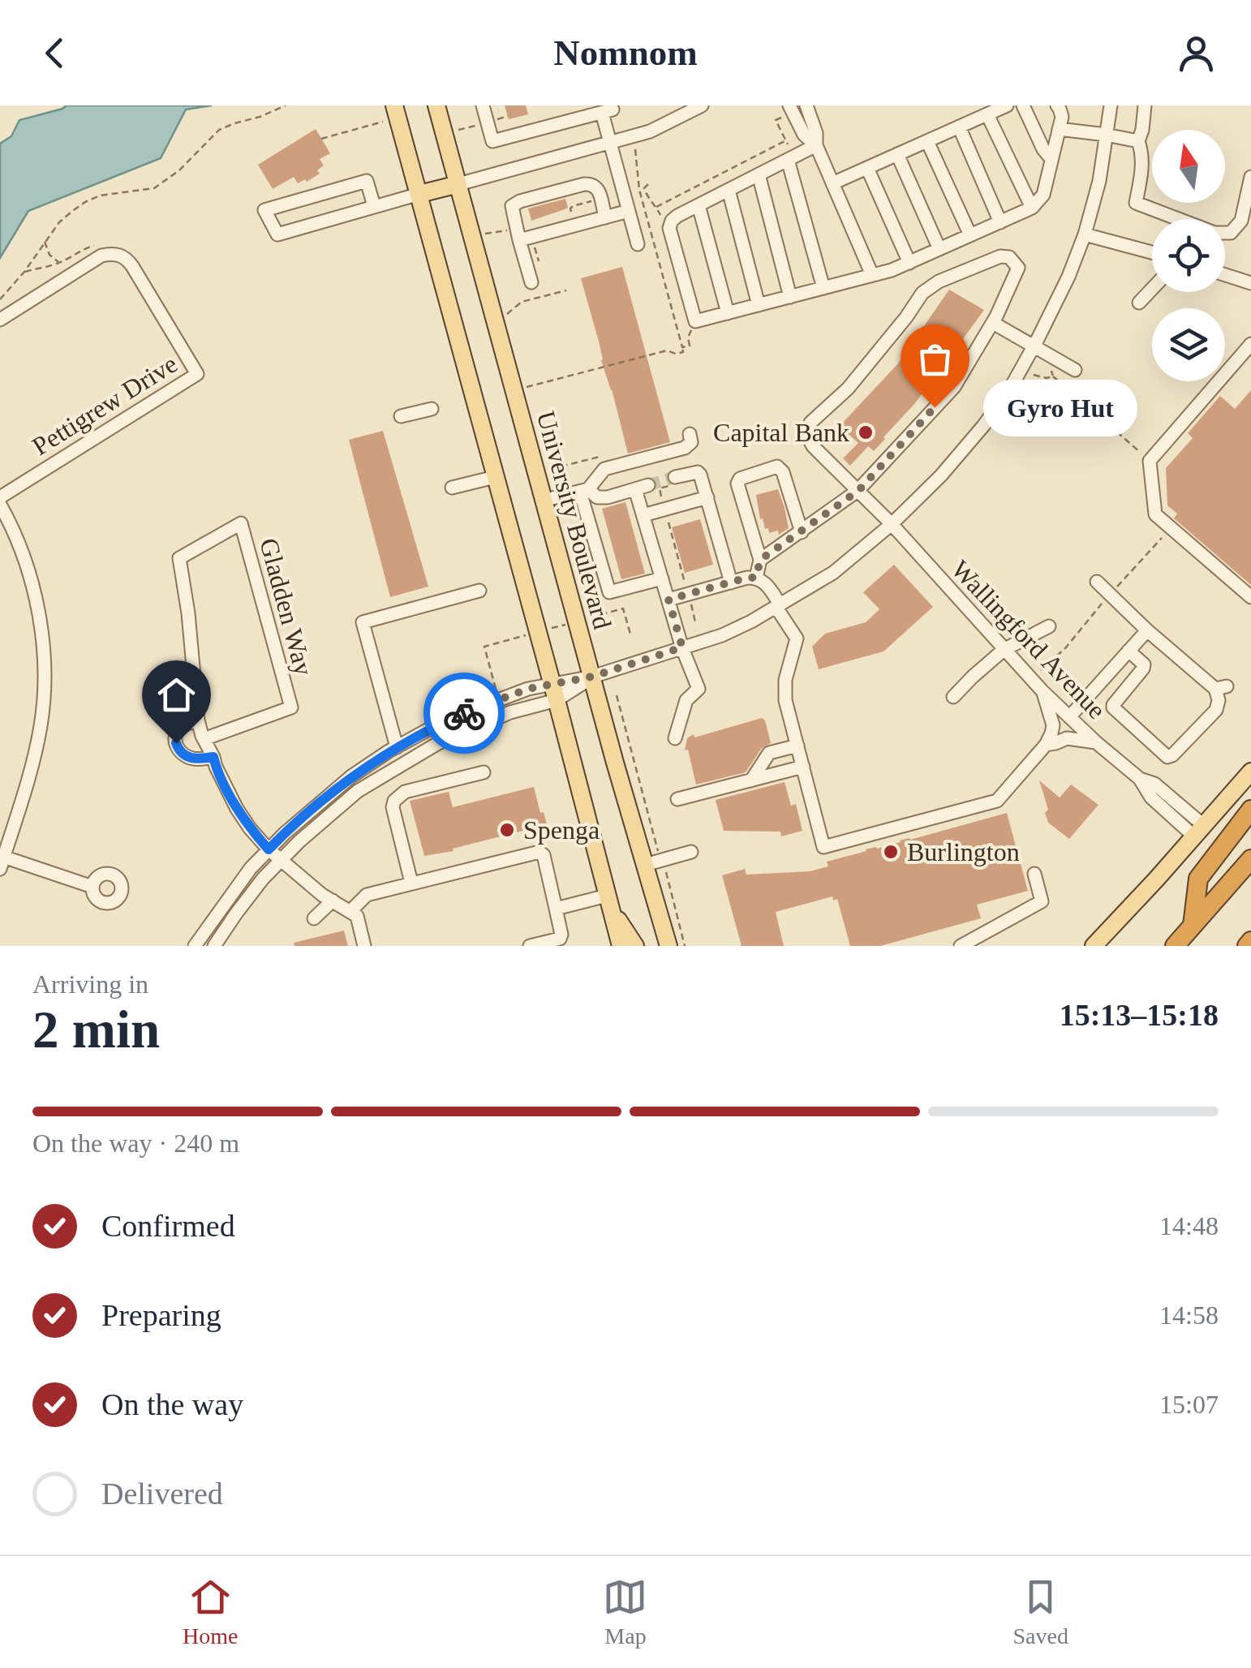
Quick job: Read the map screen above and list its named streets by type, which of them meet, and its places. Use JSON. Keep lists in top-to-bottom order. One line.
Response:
{"streets":{"main road":["University Boulevard"],"street":["Pettigrew Drive","Gladden Way","Wallingford Avenue"]},"places":["Gyro Hut","Capital Bank","Spenga","Burlington"],"north":"top","page":{"header":"Nomnom","bubble":"Gyro Hut","heading":["2 min","Arriving in","15:13–15:18"],"bar":"On the way · 240 m","list":[["Confirmed","14:48"],["Preparing","14:58"],["On the way","15:07"],"Delivered"],"tabs":["Home","Map","Saved"]}}
